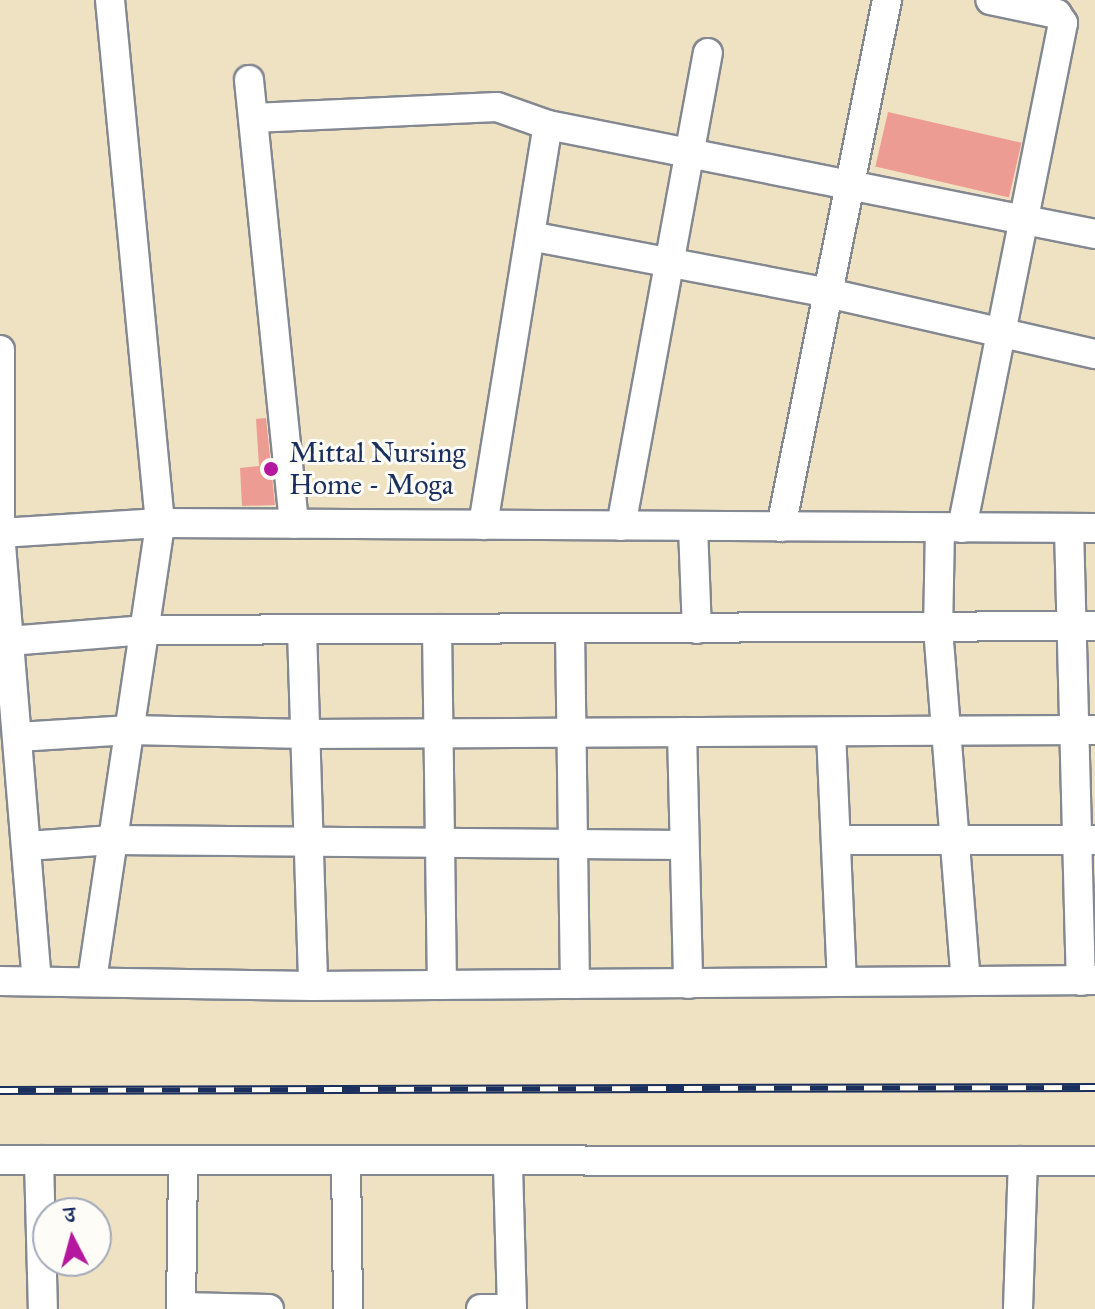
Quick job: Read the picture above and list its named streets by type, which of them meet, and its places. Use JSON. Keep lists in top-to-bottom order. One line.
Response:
{"places":["Mittal Nursing Home - Moga"],"north":"top"}
